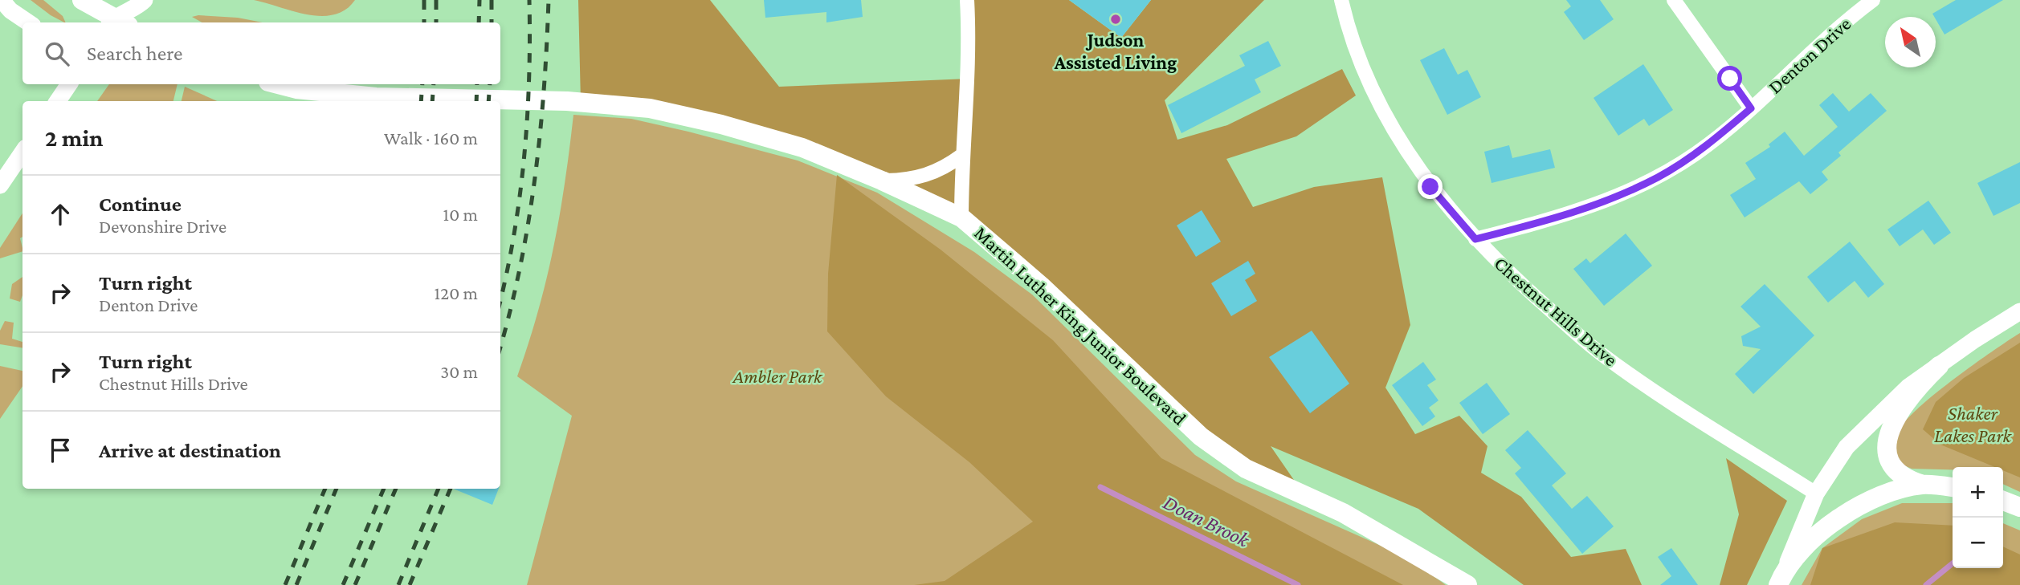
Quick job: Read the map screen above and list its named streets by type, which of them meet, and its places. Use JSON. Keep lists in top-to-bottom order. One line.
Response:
{"streets":{"main road":["Martin Luther King Junior Boulevard"],"street":["Denton Drive","Chestnut Hills Drive"]},"crossings":[["Denton Drive","Chestnut Hills Drive"]],"water":["Doan Brook"],"parks":["Ambler Park","Shaker Lakes Park"],"places":["Judson Assisted Living"],"north":"top left","page":{"search":"Search here","heading":["2 min","Walk · 160 m"],"list":[["Continue","Devonshire Drive","10 m"],["Turn right","Denton Drive","120 m"],["Turn right","Chestnut Hills Drive","30 m"],"Arrive at destination"],"map_buttons":["+","−"]}}
